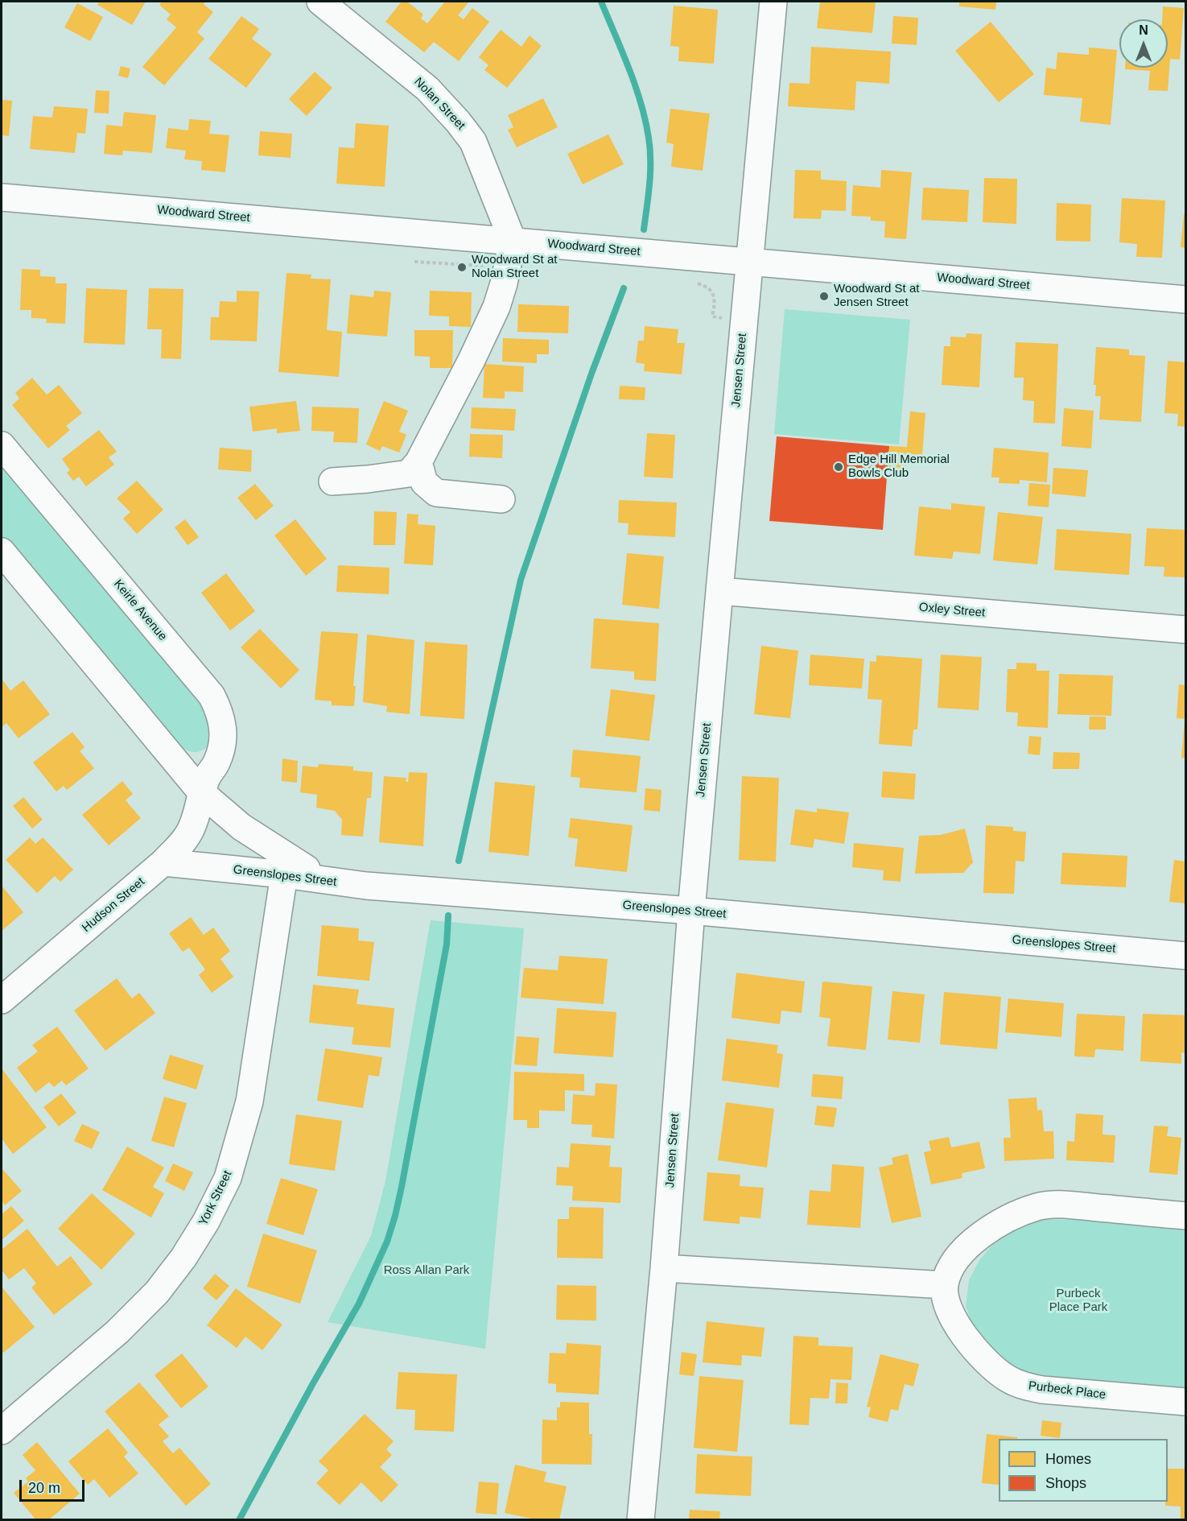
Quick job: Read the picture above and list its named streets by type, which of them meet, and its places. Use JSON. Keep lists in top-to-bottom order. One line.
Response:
{"streets":{"street":["Nolan Street","Woodward Street","Jensen Street","Keirle Avenue","Oxley Street","Greenslopes Street","Hudson Street","York Street","Purbeck Place"]},"crossings":[["Nolan Street","Woodward Street"],["Woodward Street","Jensen Street"],["Jensen Street","Oxley Street"],["Jensen Street","Greenslopes Street"],["Keirle Avenue","Hudson Street"],["Greenslopes Street","Hudson Street"],["Greenslopes Street","York Street"]],"parks":["Ross Allan Park","Purbeck Place Park"],"places":["Woodward St at Nolan Street","Woodward St at Jensen Street","Edge Hill Memorial Bowls Club"],"legend":["Homes","Shops"],"scale_bar":"20 m","north":"top"}
